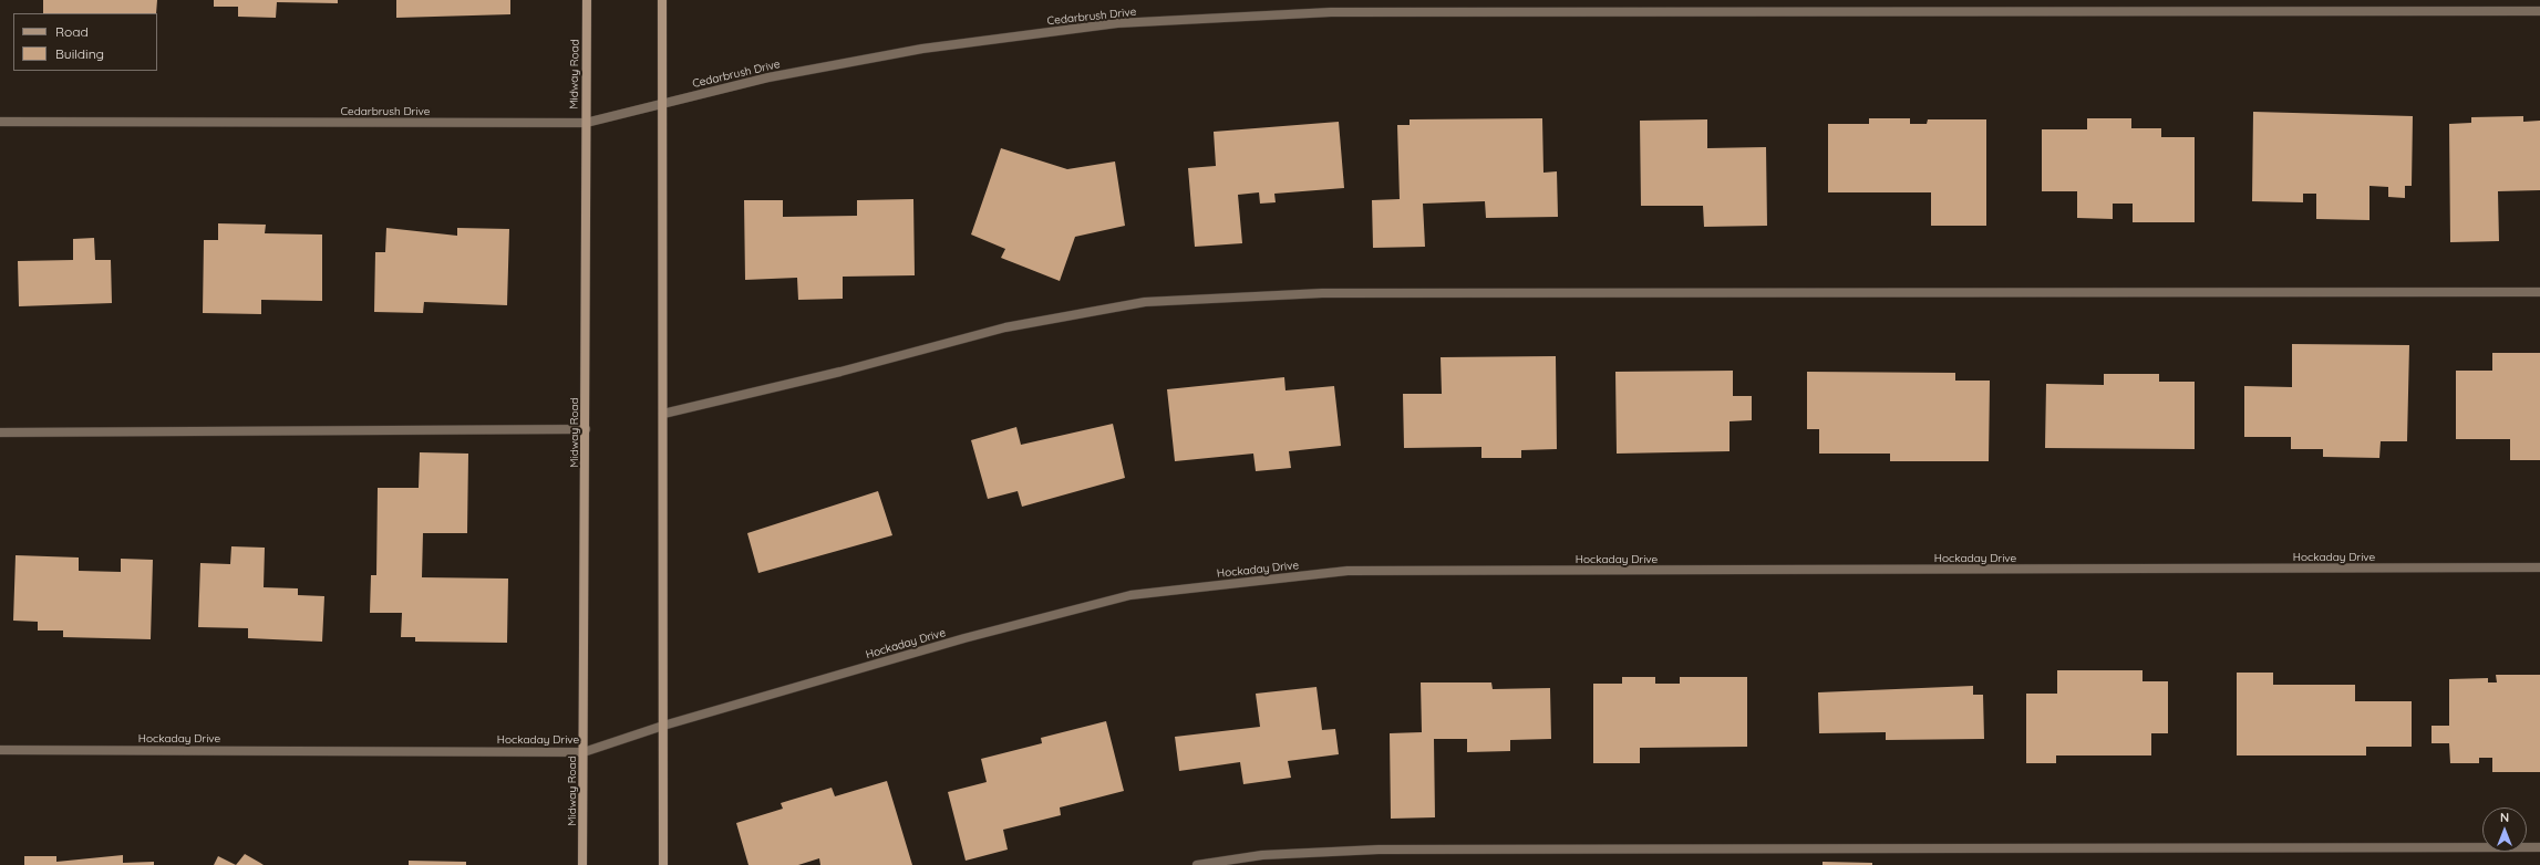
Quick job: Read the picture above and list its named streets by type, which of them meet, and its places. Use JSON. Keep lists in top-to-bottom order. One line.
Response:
{"streets":{"main road":["Midway Road"],"street":["Cedarbrush Drive","Hockaday Drive"]},"crossings":[["Cedarbrush Drive","Midway Road"],["Midway Road","Hockaday Drive"]],"legend":["Road","Building"],"north":"top"}
